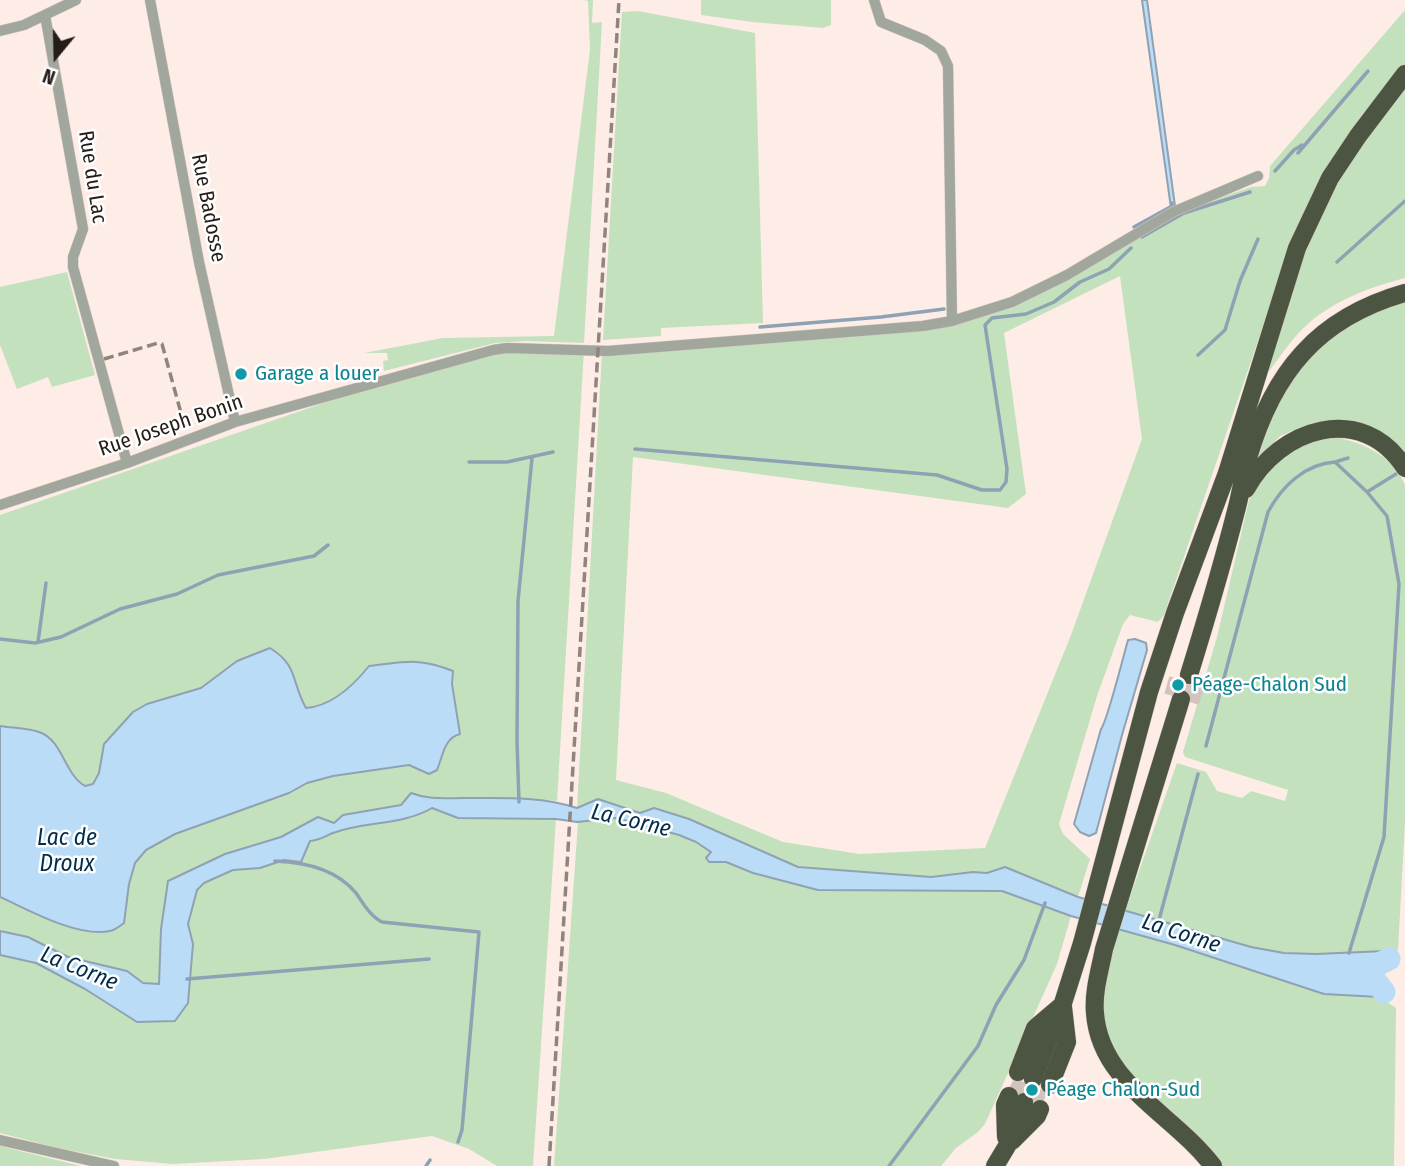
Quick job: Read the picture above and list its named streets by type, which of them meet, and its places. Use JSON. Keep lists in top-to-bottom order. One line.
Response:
{"streets":{"street":["Rue du Lac","Rue Badosse","Rue Joseph Bonin"]},"crossings":[["Rue du Lac","Rue Joseph Bonin"],["Rue Badosse","Rue Joseph Bonin"]],"water":["La Corne","Lac de Droux"],"places":["Garage a louer","Péage-Chalon Sud","Péage Chalon-Sud"],"north":"bottom"}
